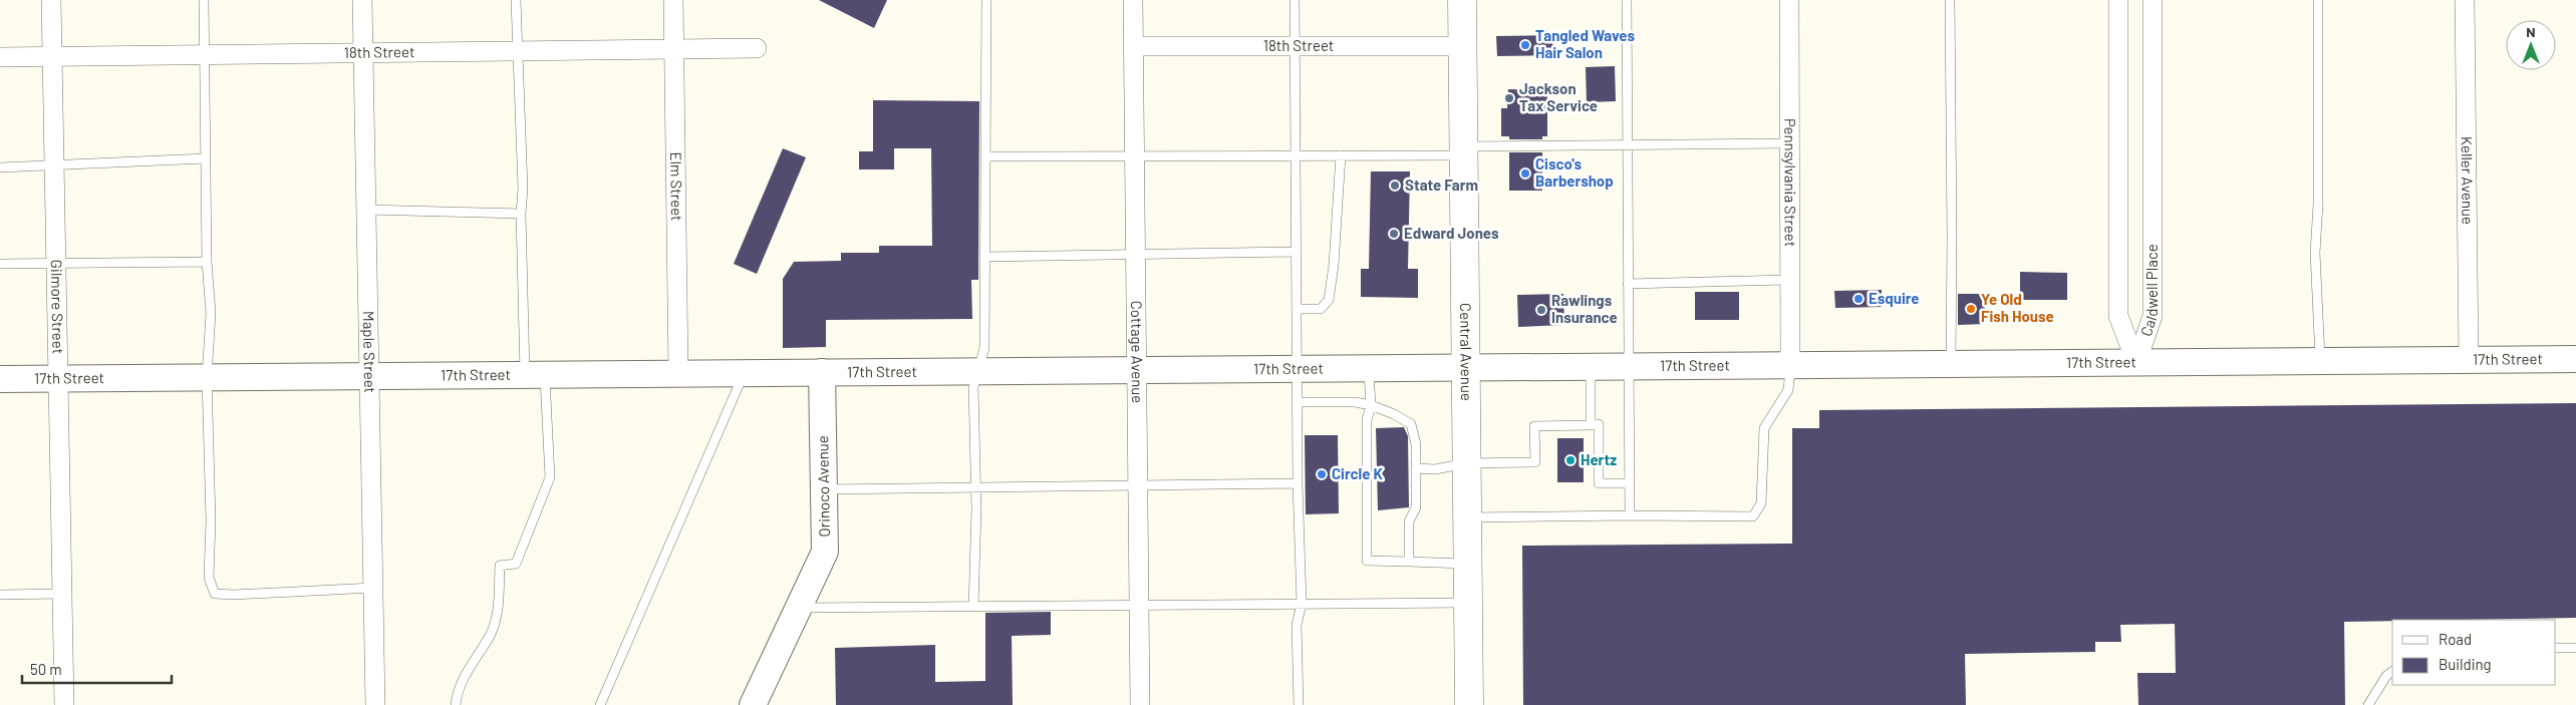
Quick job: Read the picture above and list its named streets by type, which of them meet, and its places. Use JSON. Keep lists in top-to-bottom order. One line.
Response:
{"streets":{"main road":["Central Avenue"],"street":["18th Street","Keller Avenue","Pennsylvania Street","Elm Street","Caldwell Place","Gilmore Street","Maple Street","Cottage Avenue","17th Street","Orinoco Avenue"]},"crossings":[["18th Street","Elm Street"],["18th Street","Gilmore Street"],["18th Street","Maple Street"],["18th Street","Cottage Avenue"],["18th Street","Central Avenue"],["Keller Avenue","17th Street"],["Pennsylvania Street","17th Street"],["Elm Street","17th Street"],["Caldwell Place","17th Street"],["Gilmore Street","17th Street"],["Maple Street","17th Street"],["Cottage Avenue","17th Street"],["Central Avenue","17th Street"],["17th Street","Orinoco Avenue"]],"places":["Tangled Waves Hair Salon","Jackson Tax Service","Cisco's Barbershop","State Farm","Edward Jones","Esquire","Ye Old Fish House","Rawlings Insurance","Hertz","Circle K"],"legend":["Road","Building"],"scale_bar":"50 m","north":"top"}
